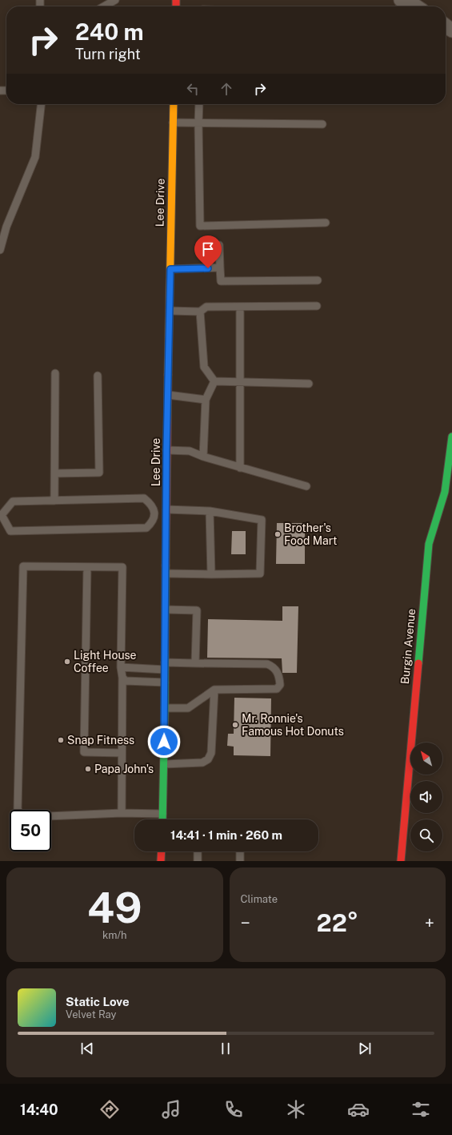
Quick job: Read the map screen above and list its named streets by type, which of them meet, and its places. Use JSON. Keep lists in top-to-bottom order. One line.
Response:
{"streets":{"main road":["Lee Drive","Burgin Avenue"]},"places":["Brother's Food Mart","Light House Coffee","Mr. Ronnie's Famous Hot Donuts","Snap Fitness","Papa John's"],"north":"top left","page":{"turn":["240 m","Turn right"],"limit":"50","trip":"14:41 · 1 min · 260 m","tile":[["49","km/h"],"Climate"],"heat":["−","22°","+"],"song":["Static Love","Velvet Ray"],"tabs":"14:40"}}
